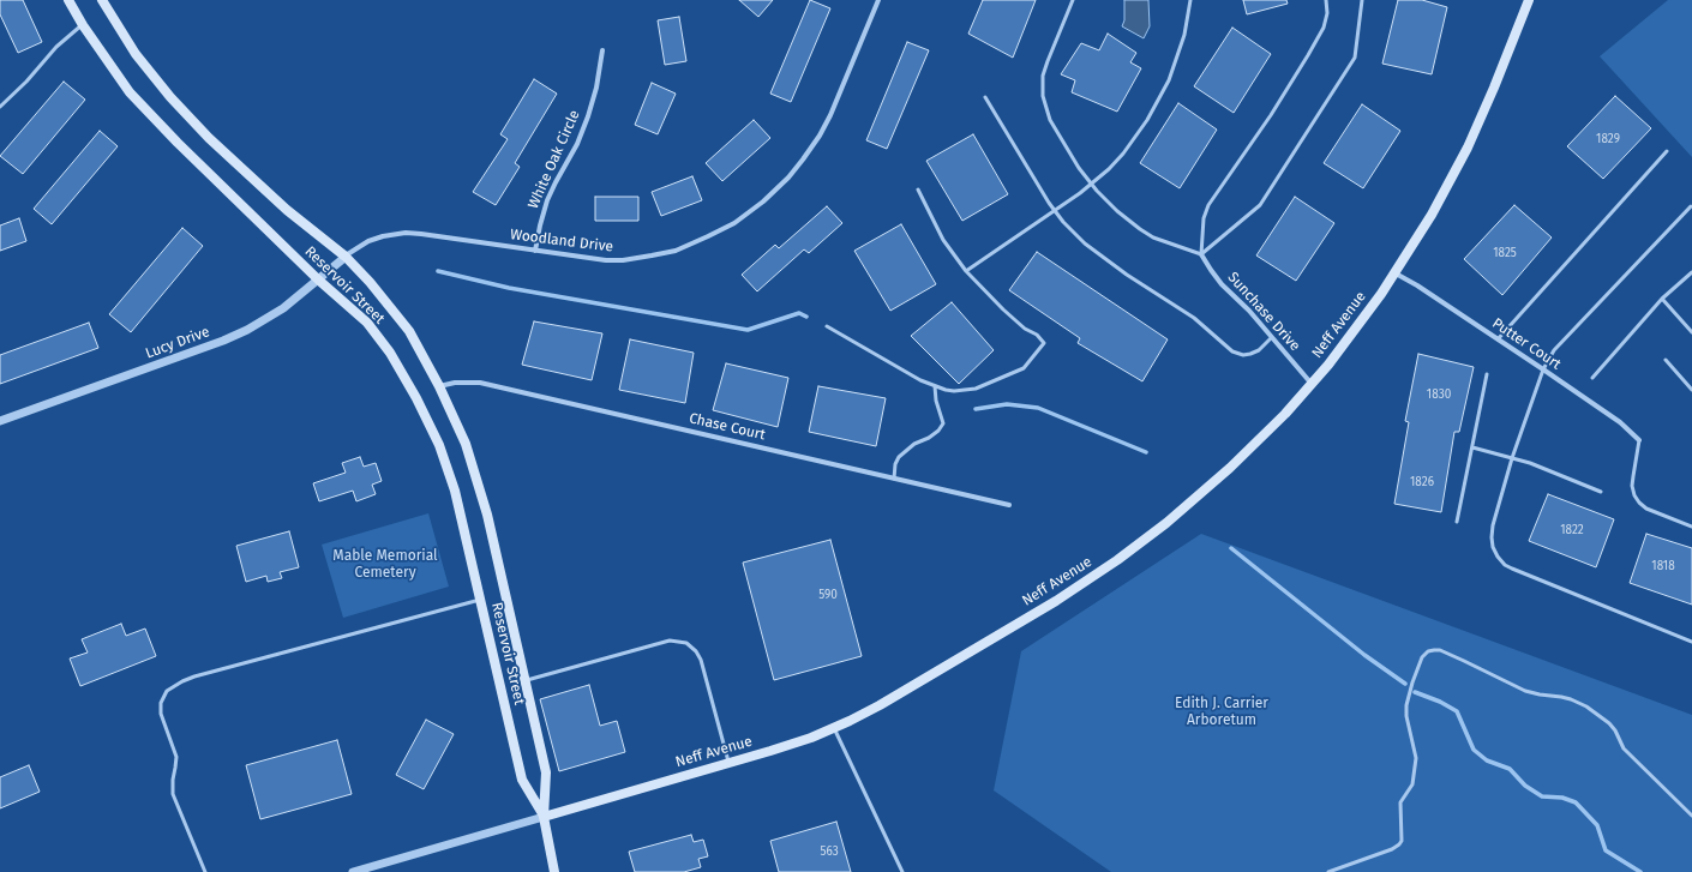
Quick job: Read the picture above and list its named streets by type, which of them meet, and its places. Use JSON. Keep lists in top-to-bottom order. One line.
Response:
{"streets":{"main road":["Reservoir Street","Neff Avenue"],"street":["White Oak Circle","Woodland Drive","Sunchase Drive","Lucy Drive","Putter Court","Chase Court"]},"crossings":[["White Oak Circle","Woodland Drive"],["Woodland Drive","Reservoir Street"],["Woodland Drive","Lucy Drive"],["Reservoir Street","Neff Avenue"],["Reservoir Street","Lucy Drive"],["Reservoir Street","Chase Court"],["Sunchase Drive","Neff Avenue"],["Neff Avenue","Putter Court"]],"parks":["Mable Memorial Cemetery","Edith J. Carrier Arboretum"],"house_numbers":["1829","1825","1830","1826","1822","1818","590","563"]}
